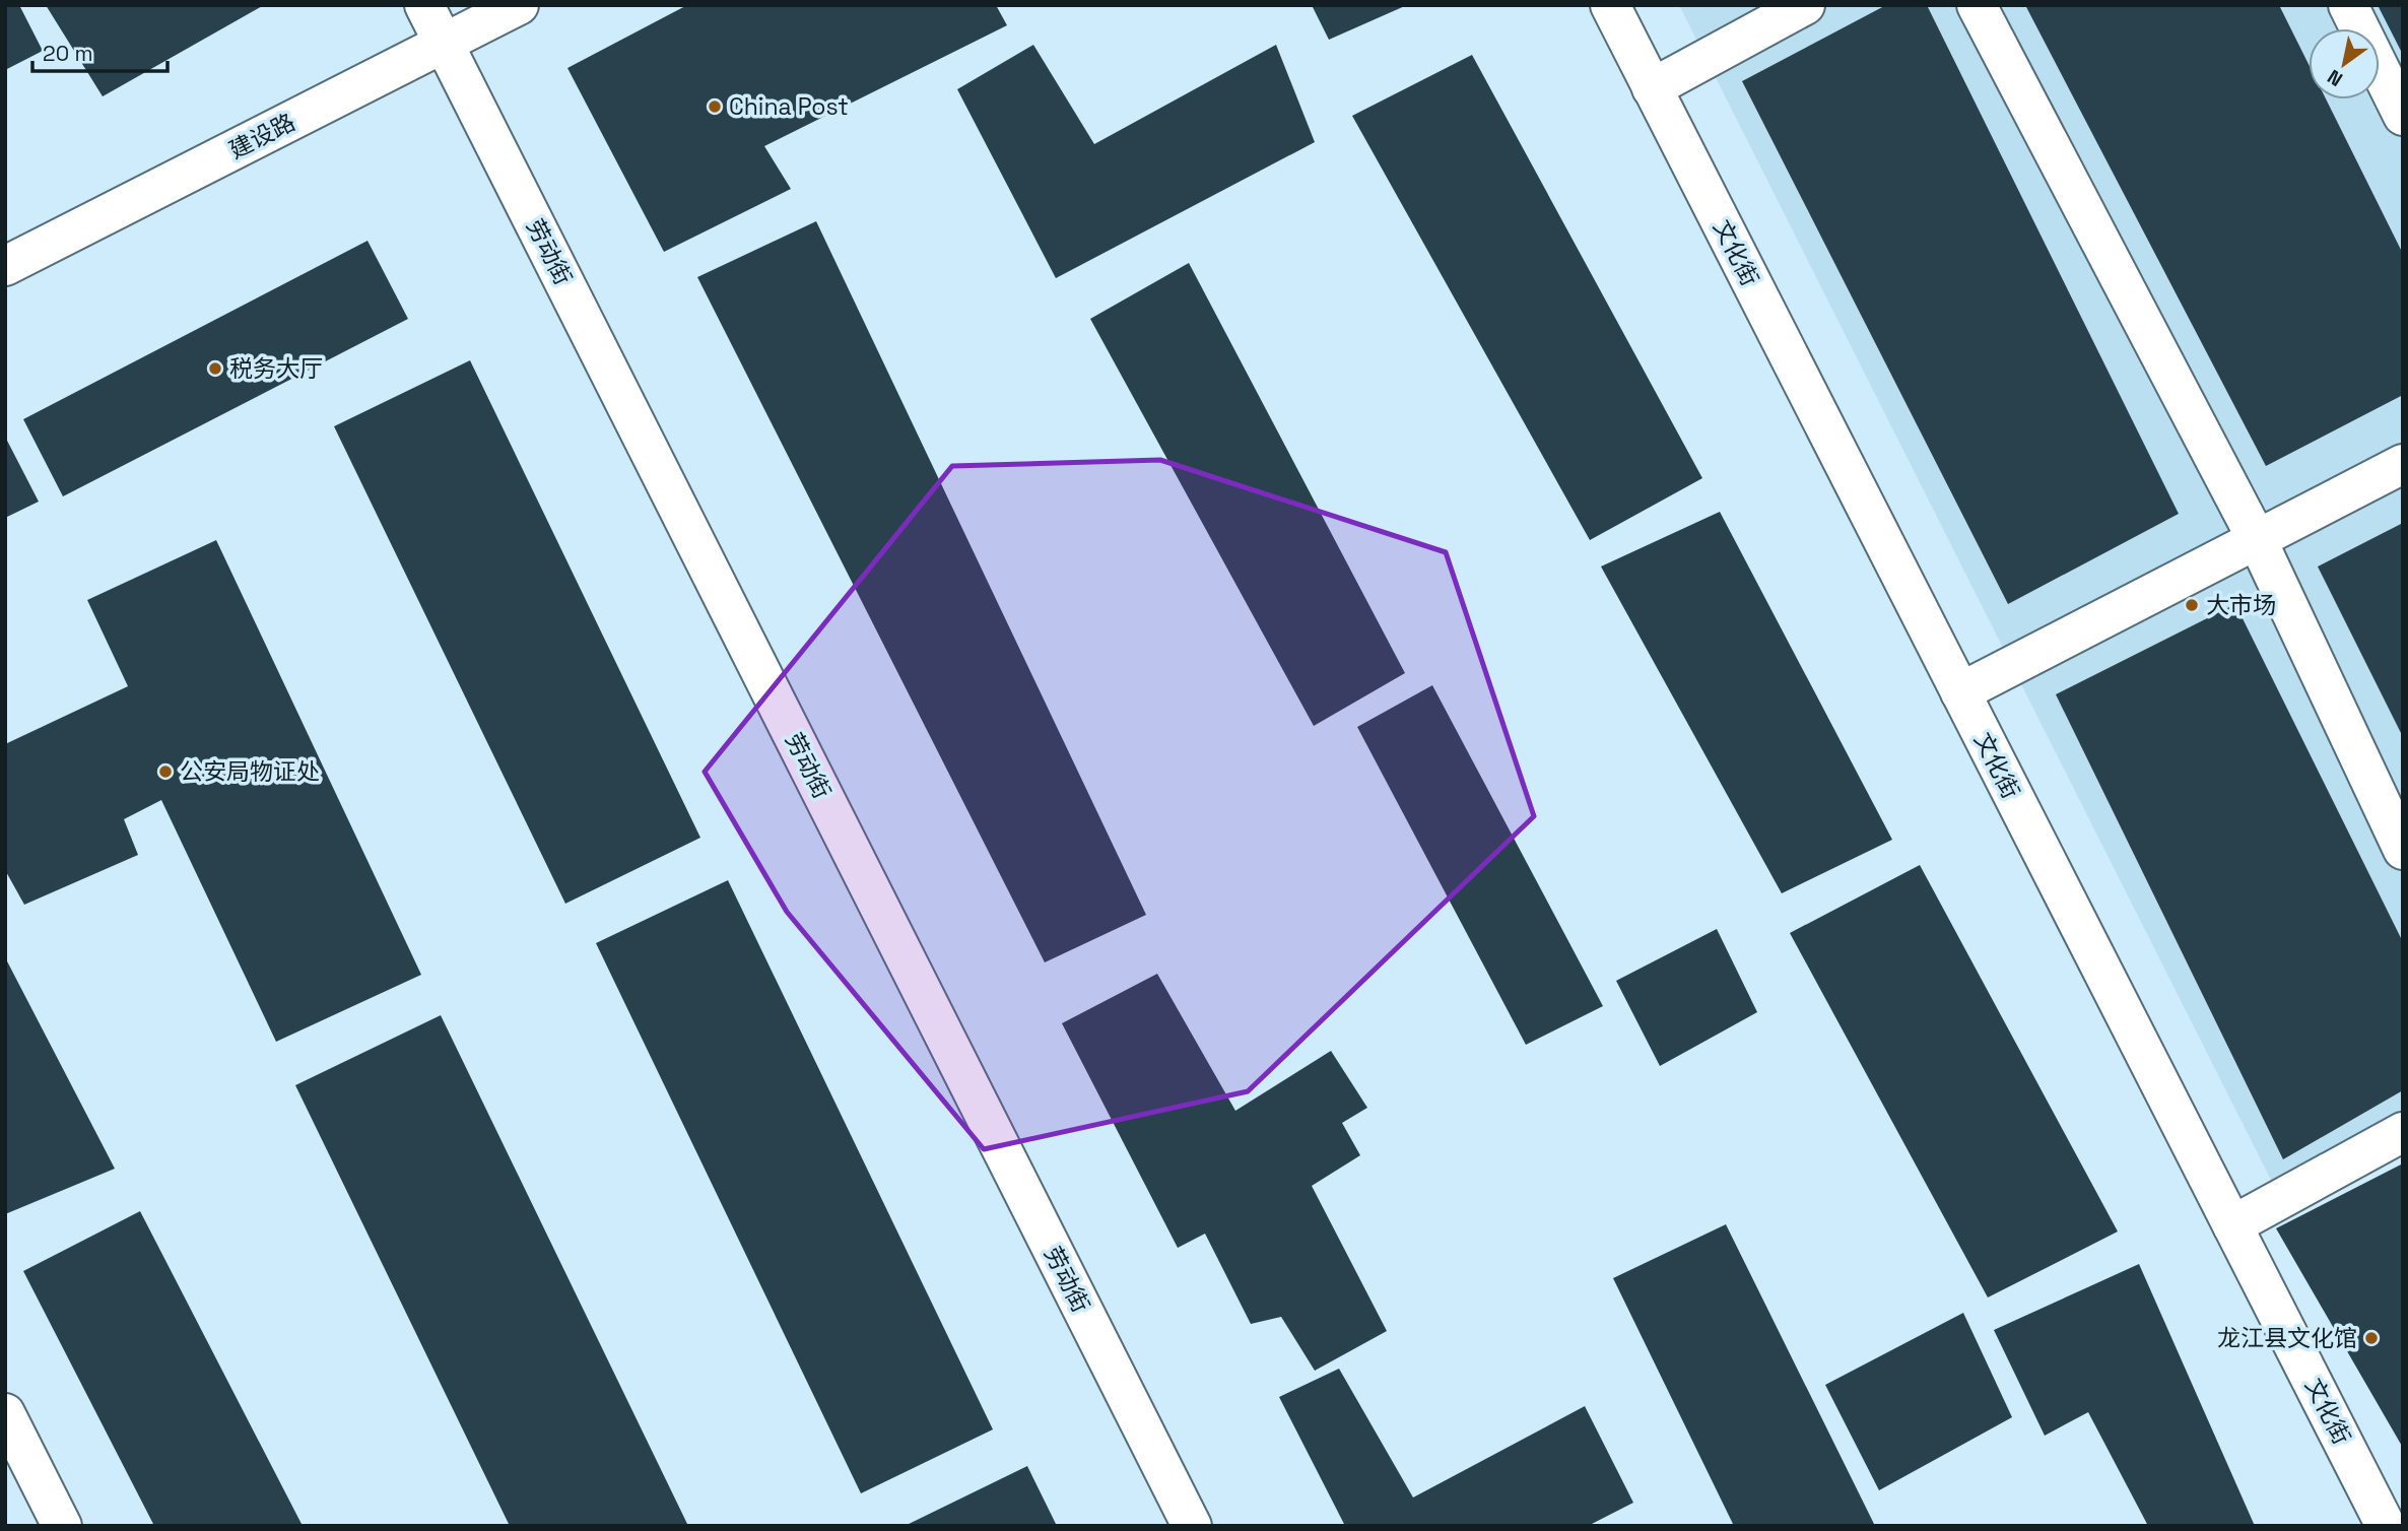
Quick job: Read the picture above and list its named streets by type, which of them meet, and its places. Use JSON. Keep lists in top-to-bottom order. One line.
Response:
{"streets":{"street":["建设路","劳动街","文化街"]},"crossings":[["建设路","劳动街"]],"places":["China Post","税务大厅","大市场","公安局物证处","龙江县文化馆"],"scale_bar":"20 m","north":"bottom left"}
